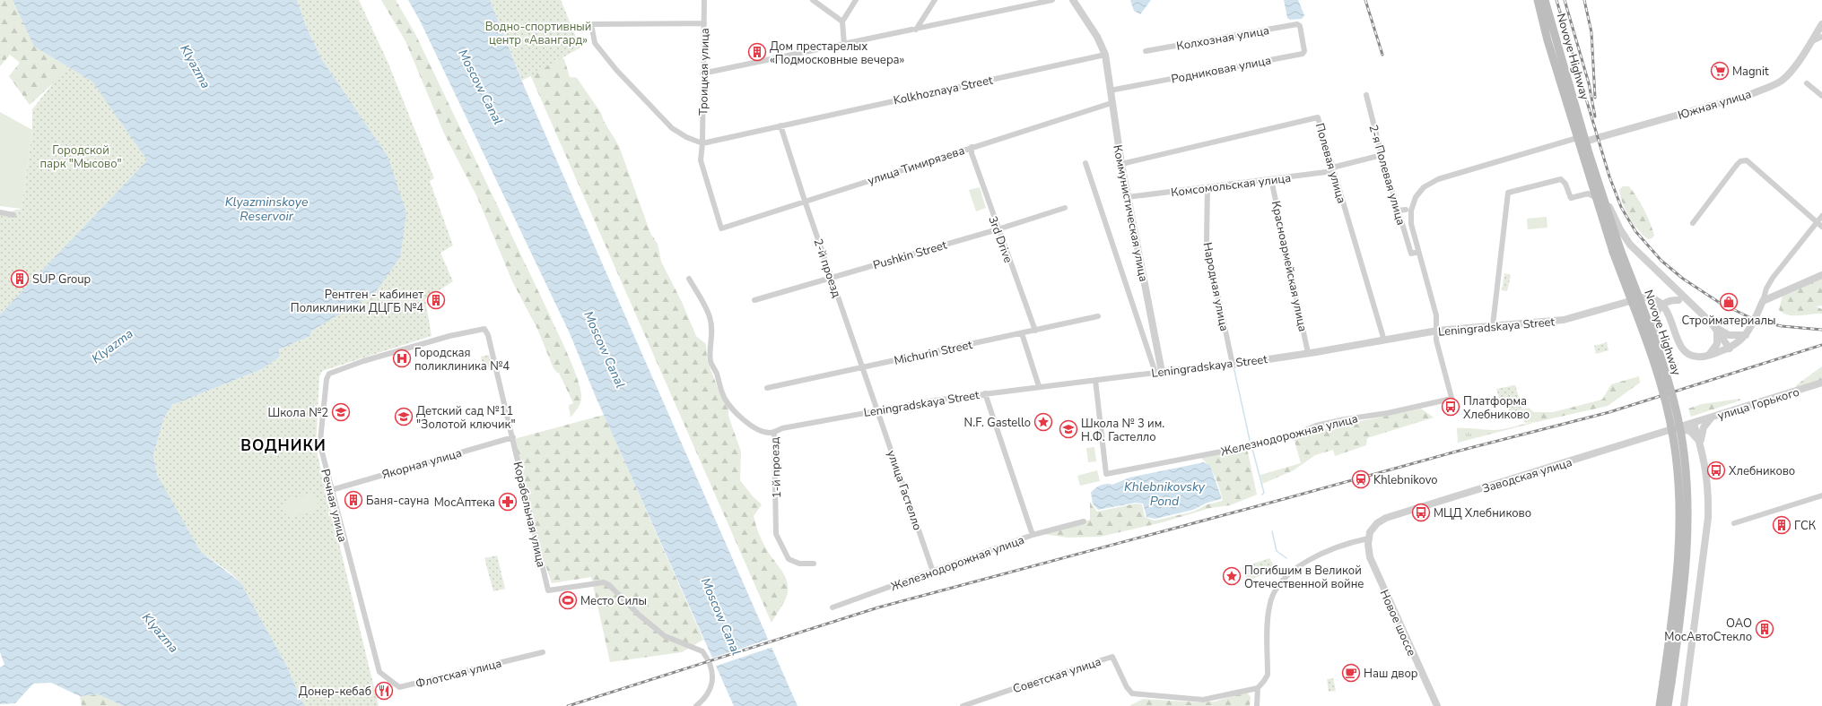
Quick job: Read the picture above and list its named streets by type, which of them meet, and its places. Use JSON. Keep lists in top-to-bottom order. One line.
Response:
{"streets":{"main road":["Novoye Highway"],"street":["Колхозная улица","Родниковая улица","Троицкая улица","Kolkhoznaya Street","Южная улица","Полевая улица","улица Тимирязева","2-я Полевая улица","Комсомольская улица","Коммунистическая улица","3rd Drive","Pushkin Street","Красноармейская улица","2-й проезд","Народная улица","Leningradskaya Street","Michurin Street","улица Горького","Железнодорожная улица","Якорная улица","1-й проезд","Заводская улица","улица Гастелло","Речная улица","Корабельная улица","Новое шоссе","Флотская улица","Советская улица"]},"crossings":[["Колхозная улица","Родниковая улица"],["Novoye Highway","Южная улица"],["Родниковая улица","Коммунистическая улица"],["Троицкая улица","Kolkhoznaya Street"],["Троицкая улица","улица Тимирязева"],["Kolkhoznaya Street","улица Тимирязева"],["Kolkhoznaya Street","Коммунистическая улица"],["Kolkhoznaya Street","2-й проезд"],["Полевая улица","Комсомольская улица"],["Полевая улица","Коммунистическая улица"],["Полевая улица","Leningradskaya Street"],["улица Тимирязева","Коммунистическая улица"],["улица Тимирязева","3rd Drive"],["улица Тимирязева","2-й проезд"],["2-я Полевая улица","Комсомольская улица"],["Комсомольская улица","Коммунистическая улица"],["Комсомольская улица","Красноармейская улица"],["Комсомольская улица","Народная улица"],["Коммунистическая улица","Leningradskaya Street"],["3rd Drive","Pushkin Street"],["3rd Drive","Michurin Street"],["Pushkin Street","2-й проезд"],["Красноармейская улица","Leningradskaya Street"],["2-й проезд","Leningradskaya Street"],["2-й проезд","Michurin Street"],["2-й проезд","улица Гастелло"],["Народная улица","Leningradskaya Street"],["Leningradskaya Street","Железнодорожная улица"],["Leningradskaya Street","1-й проезд"],["Leningradskaya Street","улица Гастелло"],["улица Горького","Заводская улица"],["Железнодорожная улица","улица Гастелло"],["Якорная улица","Речная улица"],["Якорная улица","Корабельная улица"],["Заводская улица","Новое шоссе"],["Речная улица","Корабельная улица"],["Речная улица","Флотская улица"]],"districts":["ВОДНИКИ"],"water":["Klyazma","Moscow Canal","Klyazminskoye Reservoir","Khlebnikovsky Pond"],"parks":["Водно-спортивный центр «Авангард»","Городской парк \"Мысово\""],"places":{"building":["Дом престарелых «Подмосковные вечера»","SUP Group","Рентген - кабинет Поликлиники ДЦГБ №4","Баня-сауна","ГСК","ОАО МосАвтоСтекло"],"supermarket":["Magnit"],"shop":["Стройматериалы"],"hospital":["Городская поликлиника №4"],"bus stop":["Платформа Хлебниково","Хлебниково","МЦД Хлебниково"],"school or university":["Школа №2","Детский сад №11 \"Золотой ключик\"","Школа № 3 им. Н.Ф. Гастелло"],"place":["N.F. Gastello","Погибшим в Великой Отечественной войне"],"station":["Khlebnikovo"],"pharmacy":["МосАптека"],"sports":["Место Силы"],"cafe":["Наш двор"],"restaurant":["Донер-кебаб"]}}
